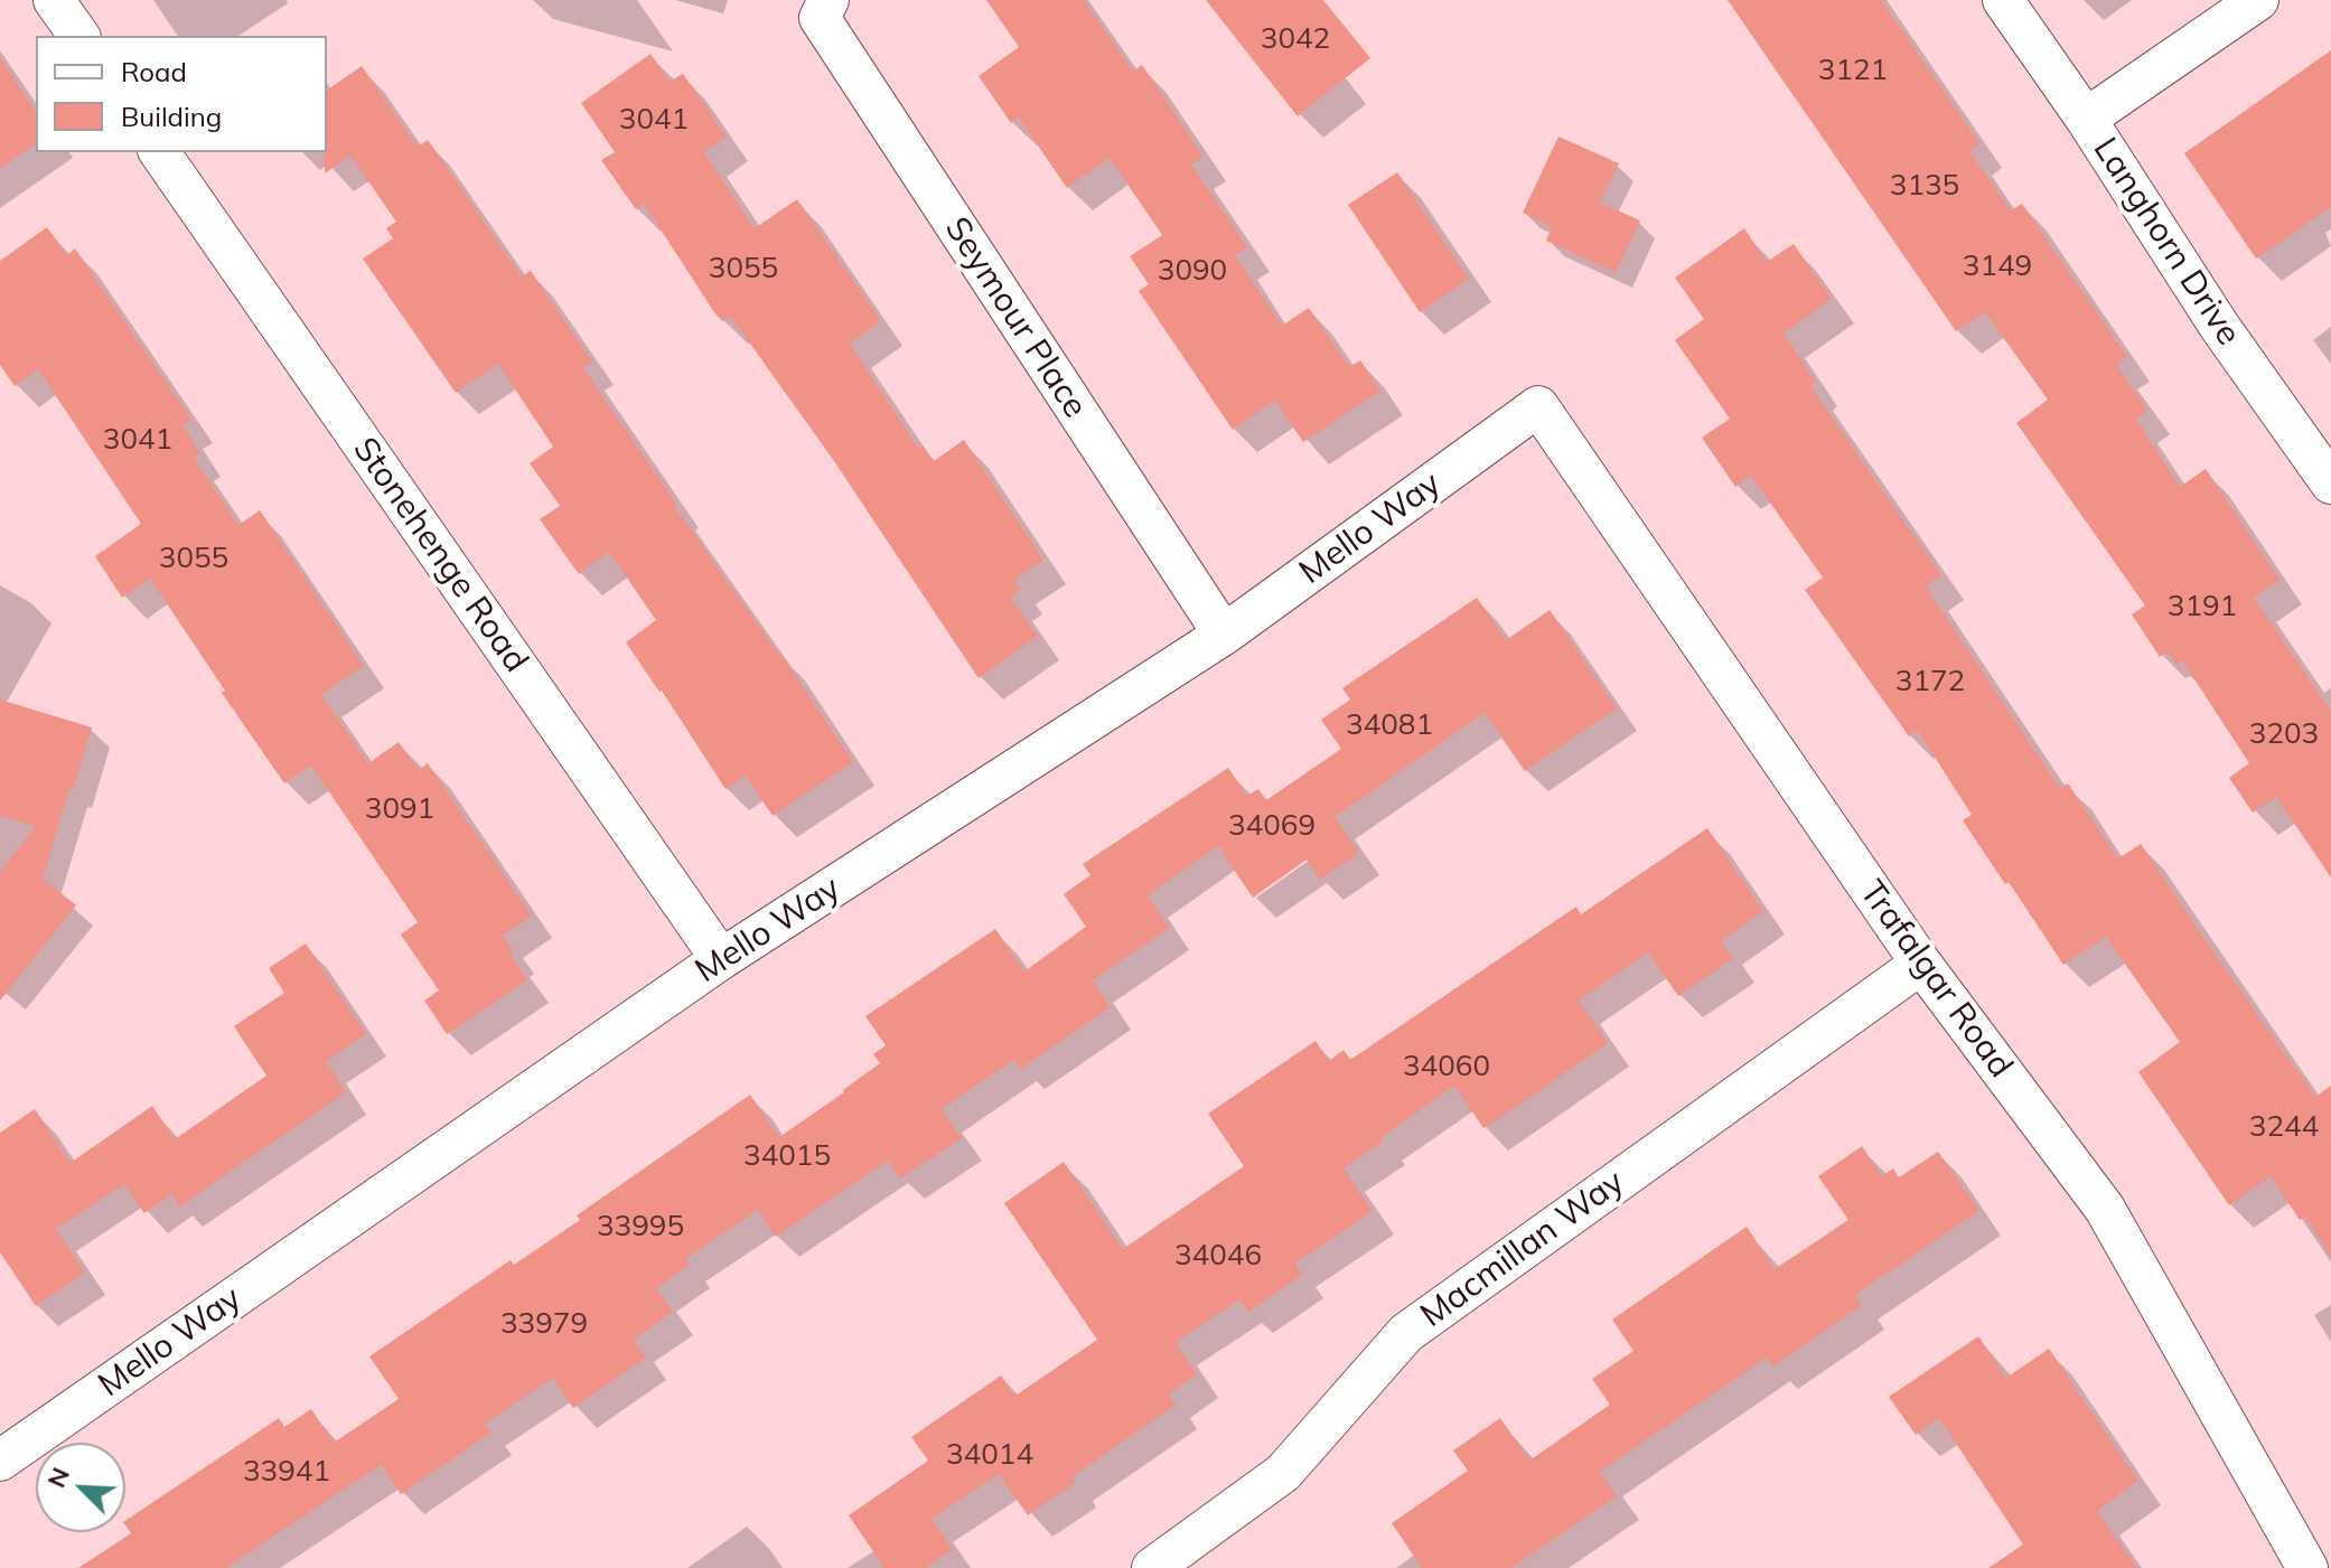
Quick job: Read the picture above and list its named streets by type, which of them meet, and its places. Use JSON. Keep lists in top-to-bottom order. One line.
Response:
{"streets":{"street":["Langhorn Drive","Seymour Place","Mello Way","Stonehenge Road","Trafalgar Road","Macmillan Way"]},"crossings":[["Seymour Place","Mello Way"],["Mello Way","Stonehenge Road"],["Mello Way","Trafalgar Road"],["Trafalgar Road","Macmillan Way"]],"house_numbers":["3042","3121","3041","3135","3149","3055","3090","3041","3055","3191","3172","34081","3203","3091","34069","34060","3244","34015","33995","34046","33979","34014","33941"],"legend":["Road","Building"],"north":"top left"}
